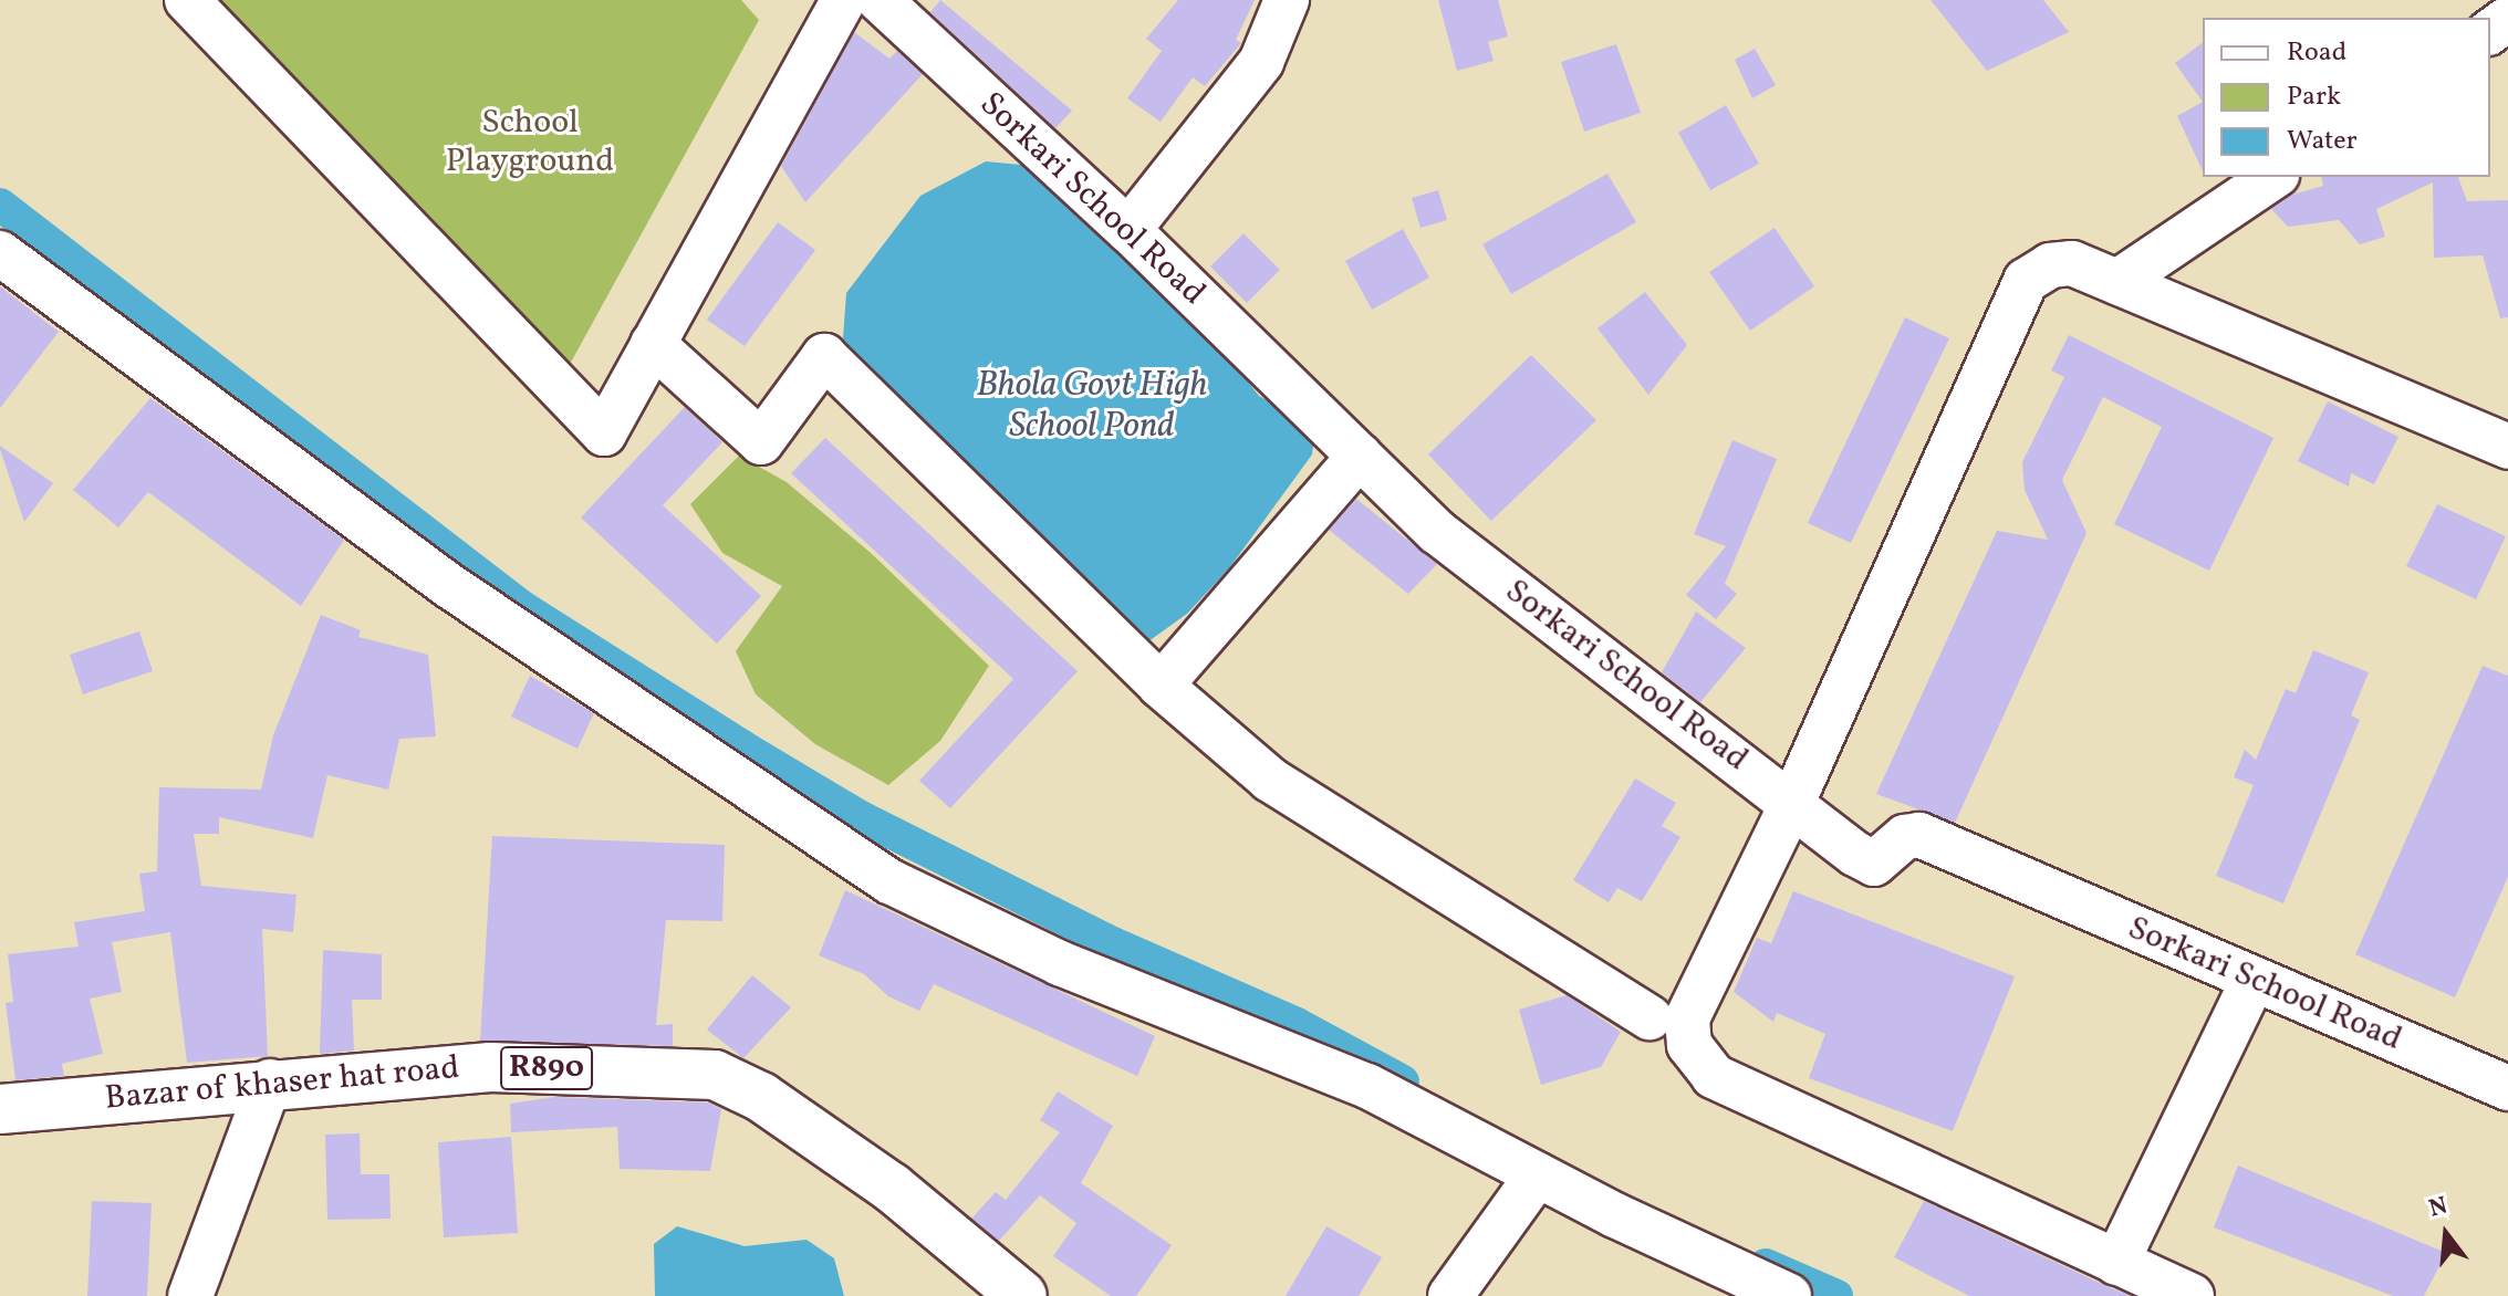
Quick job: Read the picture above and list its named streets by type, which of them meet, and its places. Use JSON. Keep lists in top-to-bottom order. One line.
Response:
{"streets":{"main road":["R890","Bazar of khaser hat road"],"street":["Sorkari School Road"]},"water":["Bhola Govt High School Pond"],"parks":["School Playground"],"legend":["Road","Park","Water"],"north":"top"}
